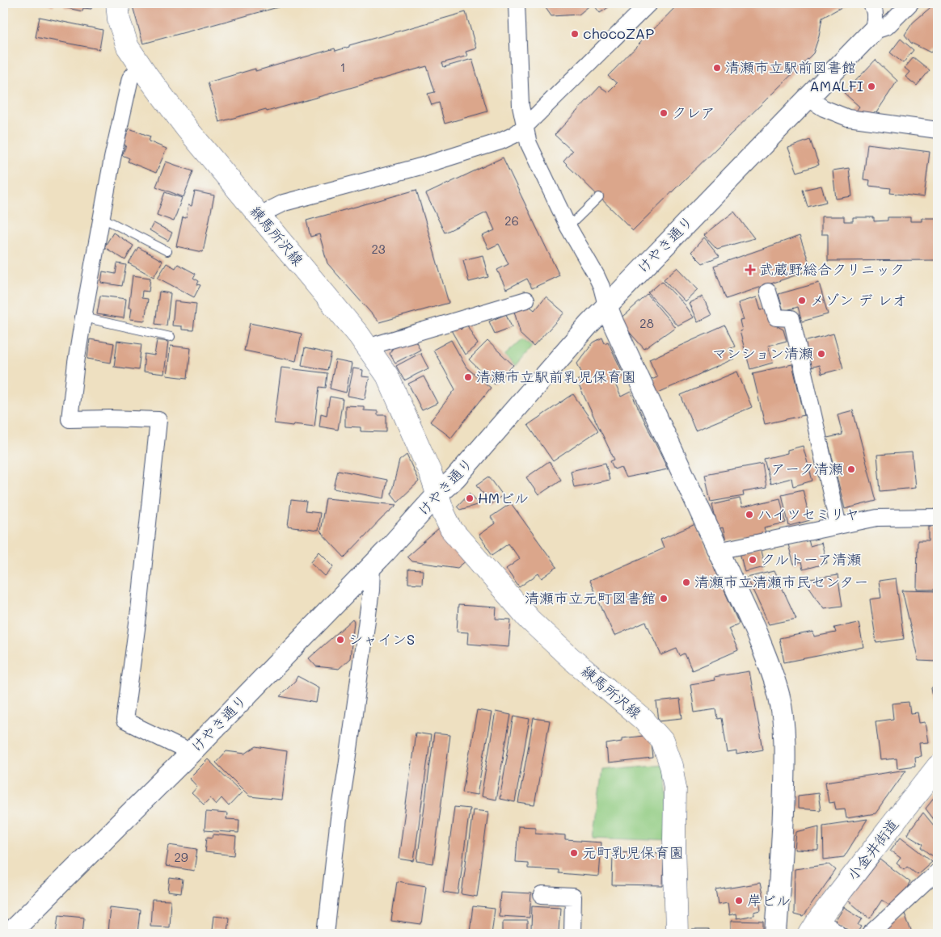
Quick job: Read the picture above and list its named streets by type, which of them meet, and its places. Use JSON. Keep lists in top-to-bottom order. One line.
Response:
{"streets":{"main road":["練馬所沢線","小金井街道"],"street":["けやき通り"]},"crossings":[["練馬所沢線","けやき通り"]],"places":{"other":["chocoZAP","清瀬市立駅前図書館","AMALFI","クレア","メゾン デ レオ","マンション清瀬","清瀬市立駅前乳児保育園","アーク清瀬","HMビル","ハイツセミリヤ","クルトーア清瀬","清瀬市立清瀬市民センター","清瀬市立元町図書館","シャインS","元町乳児保育園","岸ビル"],"health":["武蔵野総合クリニック"]},"house_numbers":["1","26","23","28","29"]}
